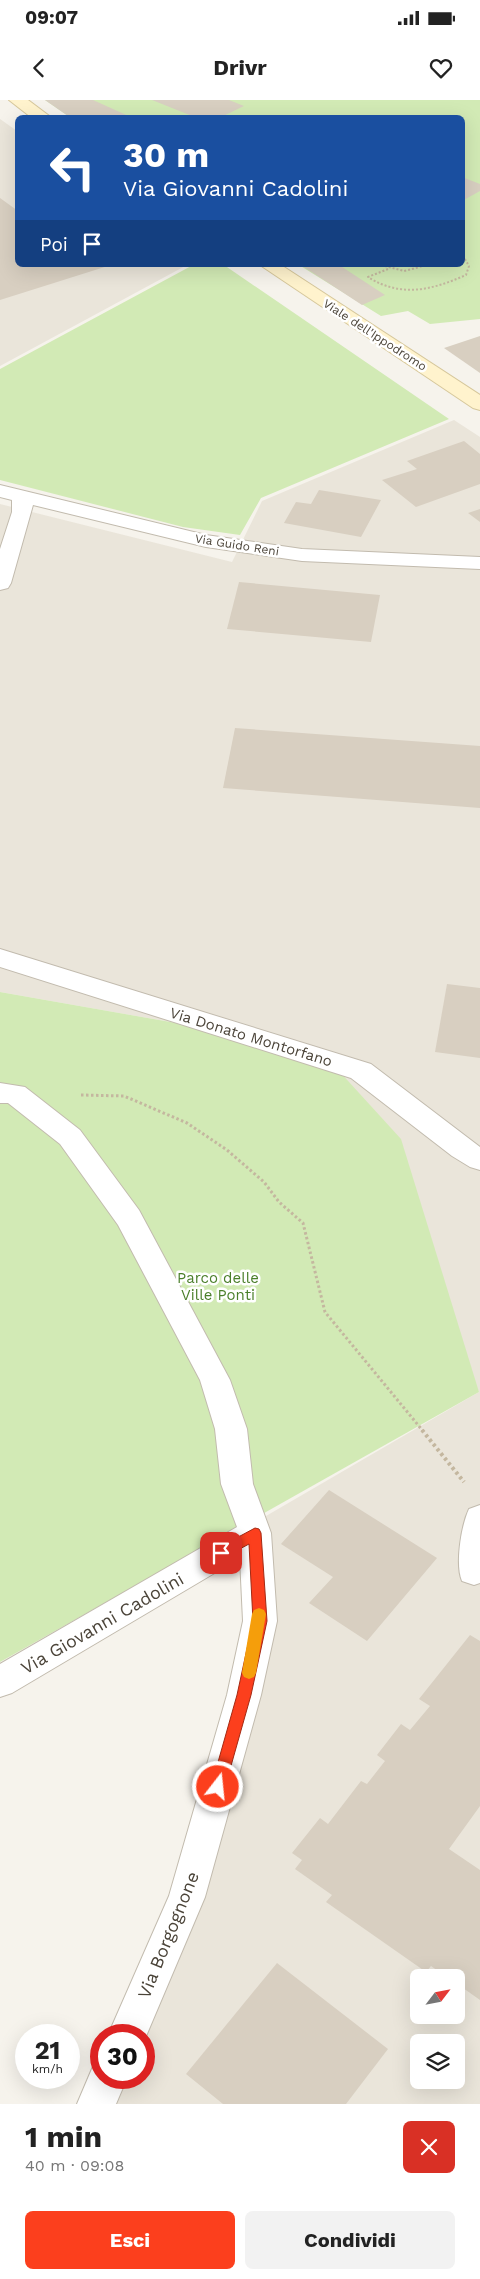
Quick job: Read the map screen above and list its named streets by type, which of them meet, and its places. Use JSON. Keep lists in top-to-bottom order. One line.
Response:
{"streets":{"street":["Viale dell'Ippodromo","Via Guido Reni","Via Donato Montorfano","Via Giovanni Cadolini","Via Borgognone"]},"crossings":[["Via Giovanni Cadolini","Via Borgognone"]],"parks":["Parco delle Ville Ponti"],"north":"top right","page":{"status":"09:07","header":"Drivr","turn":["30 m","Via Giovanni Cadolini"],"then":"Poi","speed":"21 km/h","limit":"30","heading":["1 min","40 m · 09:08"],"buttons":["Esci","Condividi"]}}
